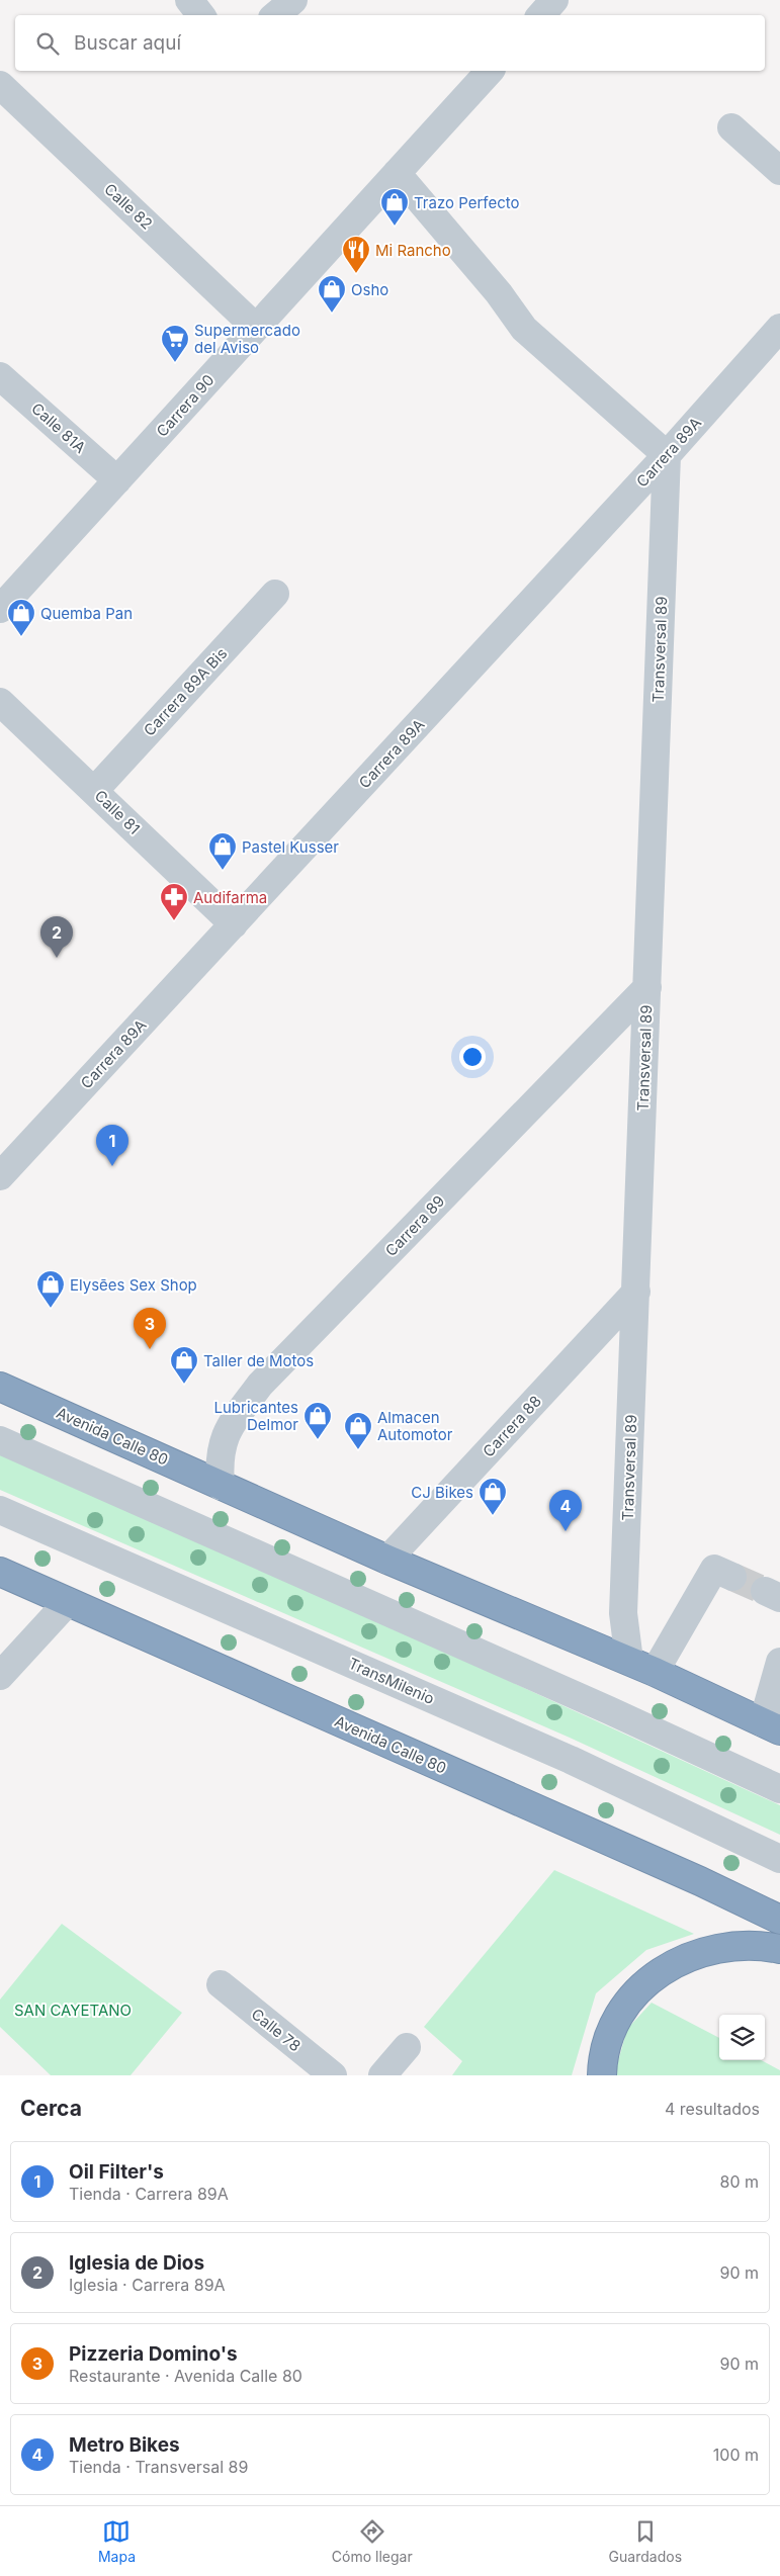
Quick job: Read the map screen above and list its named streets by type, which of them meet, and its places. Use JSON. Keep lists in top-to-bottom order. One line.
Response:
{"streets":{"highway":["Avenida Calle 80"],"street":["Calle 82","Carrera 90","Calle 81A","Carrera 89A","Transversal 89","Carrera 89A Bis","Calle 81","Carrera 89","Carrera 88","TransMilenio","Calle 78"]},"crossings":[["Calle 82","Carrera 90"],["Carrera 90","Calle 81A"],["Carrera 89A","Transversal 89"],["Carrera 89A","Calle 81"],["Transversal 89","Carrera 89"],["Transversal 89","Carrera 88"],["Transversal 89","Avenida Calle 80"],["Carrera 89A Bis","Calle 81"],["Carrera 89","Avenida Calle 80"],["Carrera 88","Avenida Calle 80"]],"parks":["SAN CAYETANO"],"places":{"shop":["Trazo Perfecto","Osho","Quemba Pan","Pastel Kusser","Elysēes Sex Shop","Taller de Motos","Lubricantes Delmor","Almacen Automotor","CJ Bikes"],"restaurant":["Mi Rancho"],"supermarket":["Supermercado del Aviso"],"pharmacy":["Audifarma"]},"page":{"search":"Buscar aquí","pins":["2","1","3","4"],"heading":["Cerca","4 resultados"],"list":[{"mark":"1","name":"Oil Filter's","note":"Tienda · Carrera 89A","value":"80 m"},{"mark":"2","name":"Iglesia de Dios","note":"Iglesia · Carrera 89A","value":"90 m"},{"mark":"3","name":"Pizzeria Domino's","note":"Restaurante · Avenida Calle 80","value":"90 m"},{"mark":"4","name":"Metro Bikes","note":"Tienda · Transversal 89","value":"100 m"}],"nav":["Mapa","Cómo llegar","Guardados"]}}
